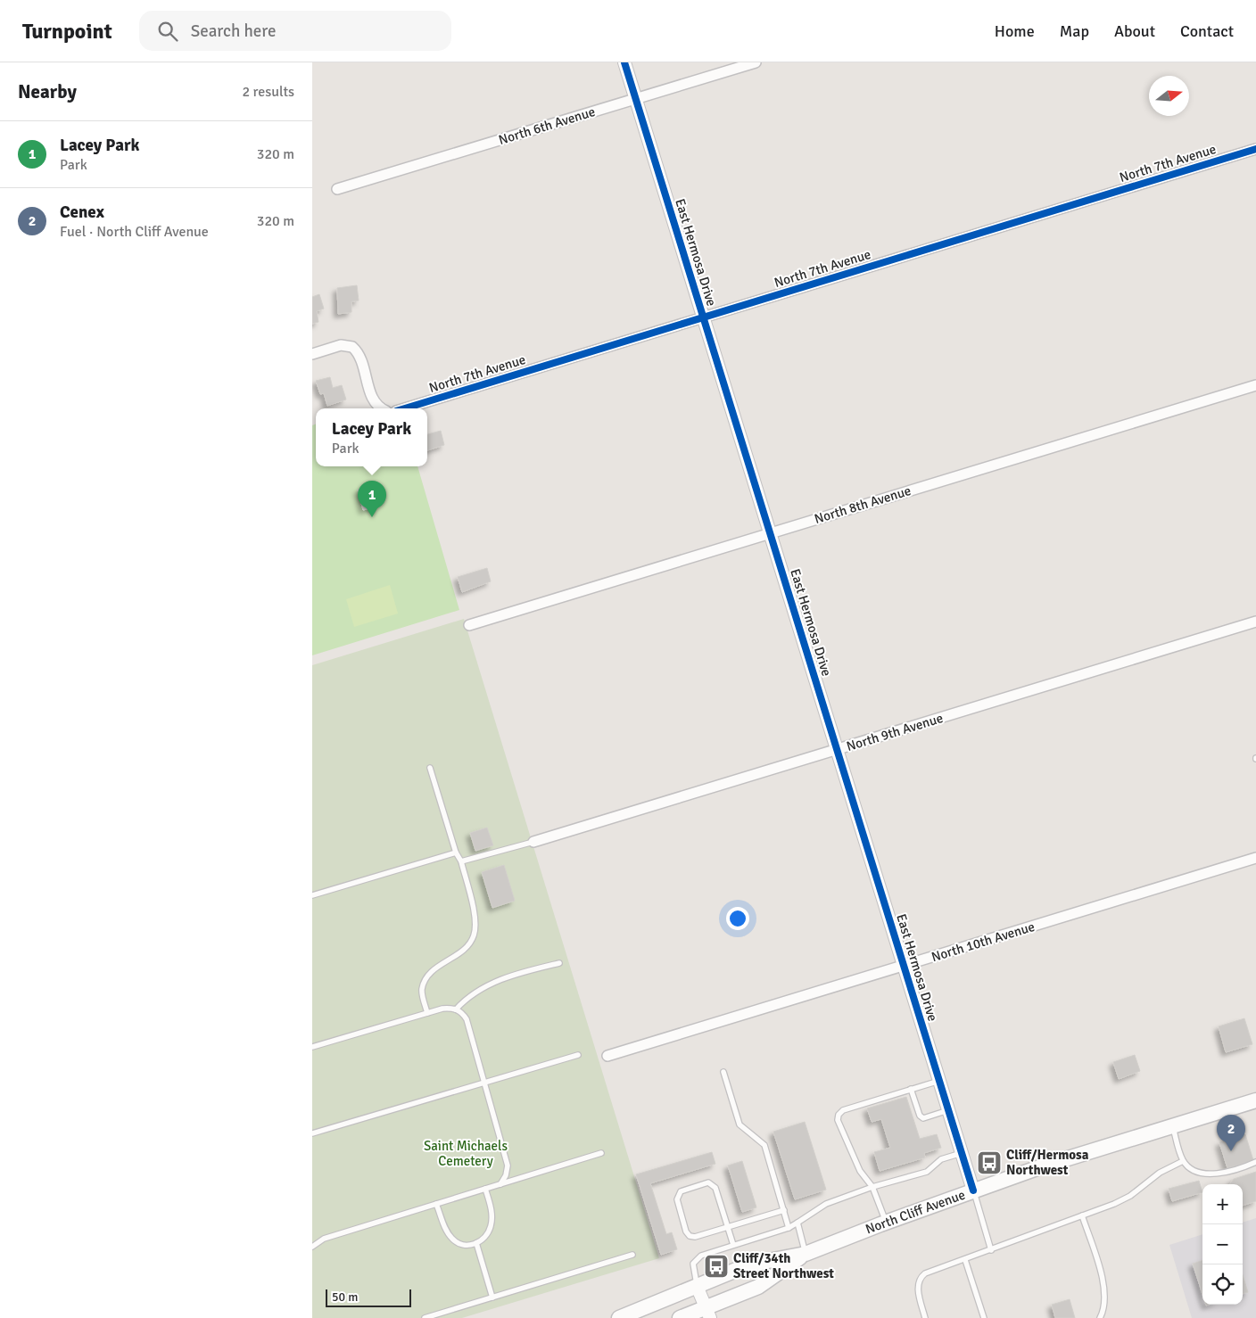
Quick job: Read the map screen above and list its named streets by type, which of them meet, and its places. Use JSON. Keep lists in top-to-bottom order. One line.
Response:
{"streets":{"main road":["North Cliff Avenue"],"street":["North 6th Avenue","North 7th Avenue","East Hermosa Drive","North 8th Avenue","North 9th Avenue","North 10th Avenue"]},"crossings":[["North 6th Avenue","East Hermosa Drive"],["North 7th Avenue","East Hermosa Drive"],["East Hermosa Drive","North 8th Avenue"],["East Hermosa Drive","North 9th Avenue"],["East Hermosa Drive","North 10th Avenue"],["East Hermosa Drive","North Cliff Avenue"]],"parks":["Saint Michaels Cemetery"],"places":{"bus stop":["Cliff/Hermosa Northwest","Cliff/34th Street Northwest"]},"scale_bar":"50 m","north":"right","page":{"header":"Turnpoint","search":"Search here","nav":["Home","Map","About","Contact"],"heading":["Nearby","2 results"],"list":[{"mark":"1","name":"Lacey Park","note":"Park","value":"320 m"},{"mark":"2","name":"Cenex","note":"Fuel · North Cliff Avenue","value":"320 m"}],"popup":["Lacey Park","Park"],"pins":["1","2"],"map_buttons":["+","−"],"scale":"50 m"}}
